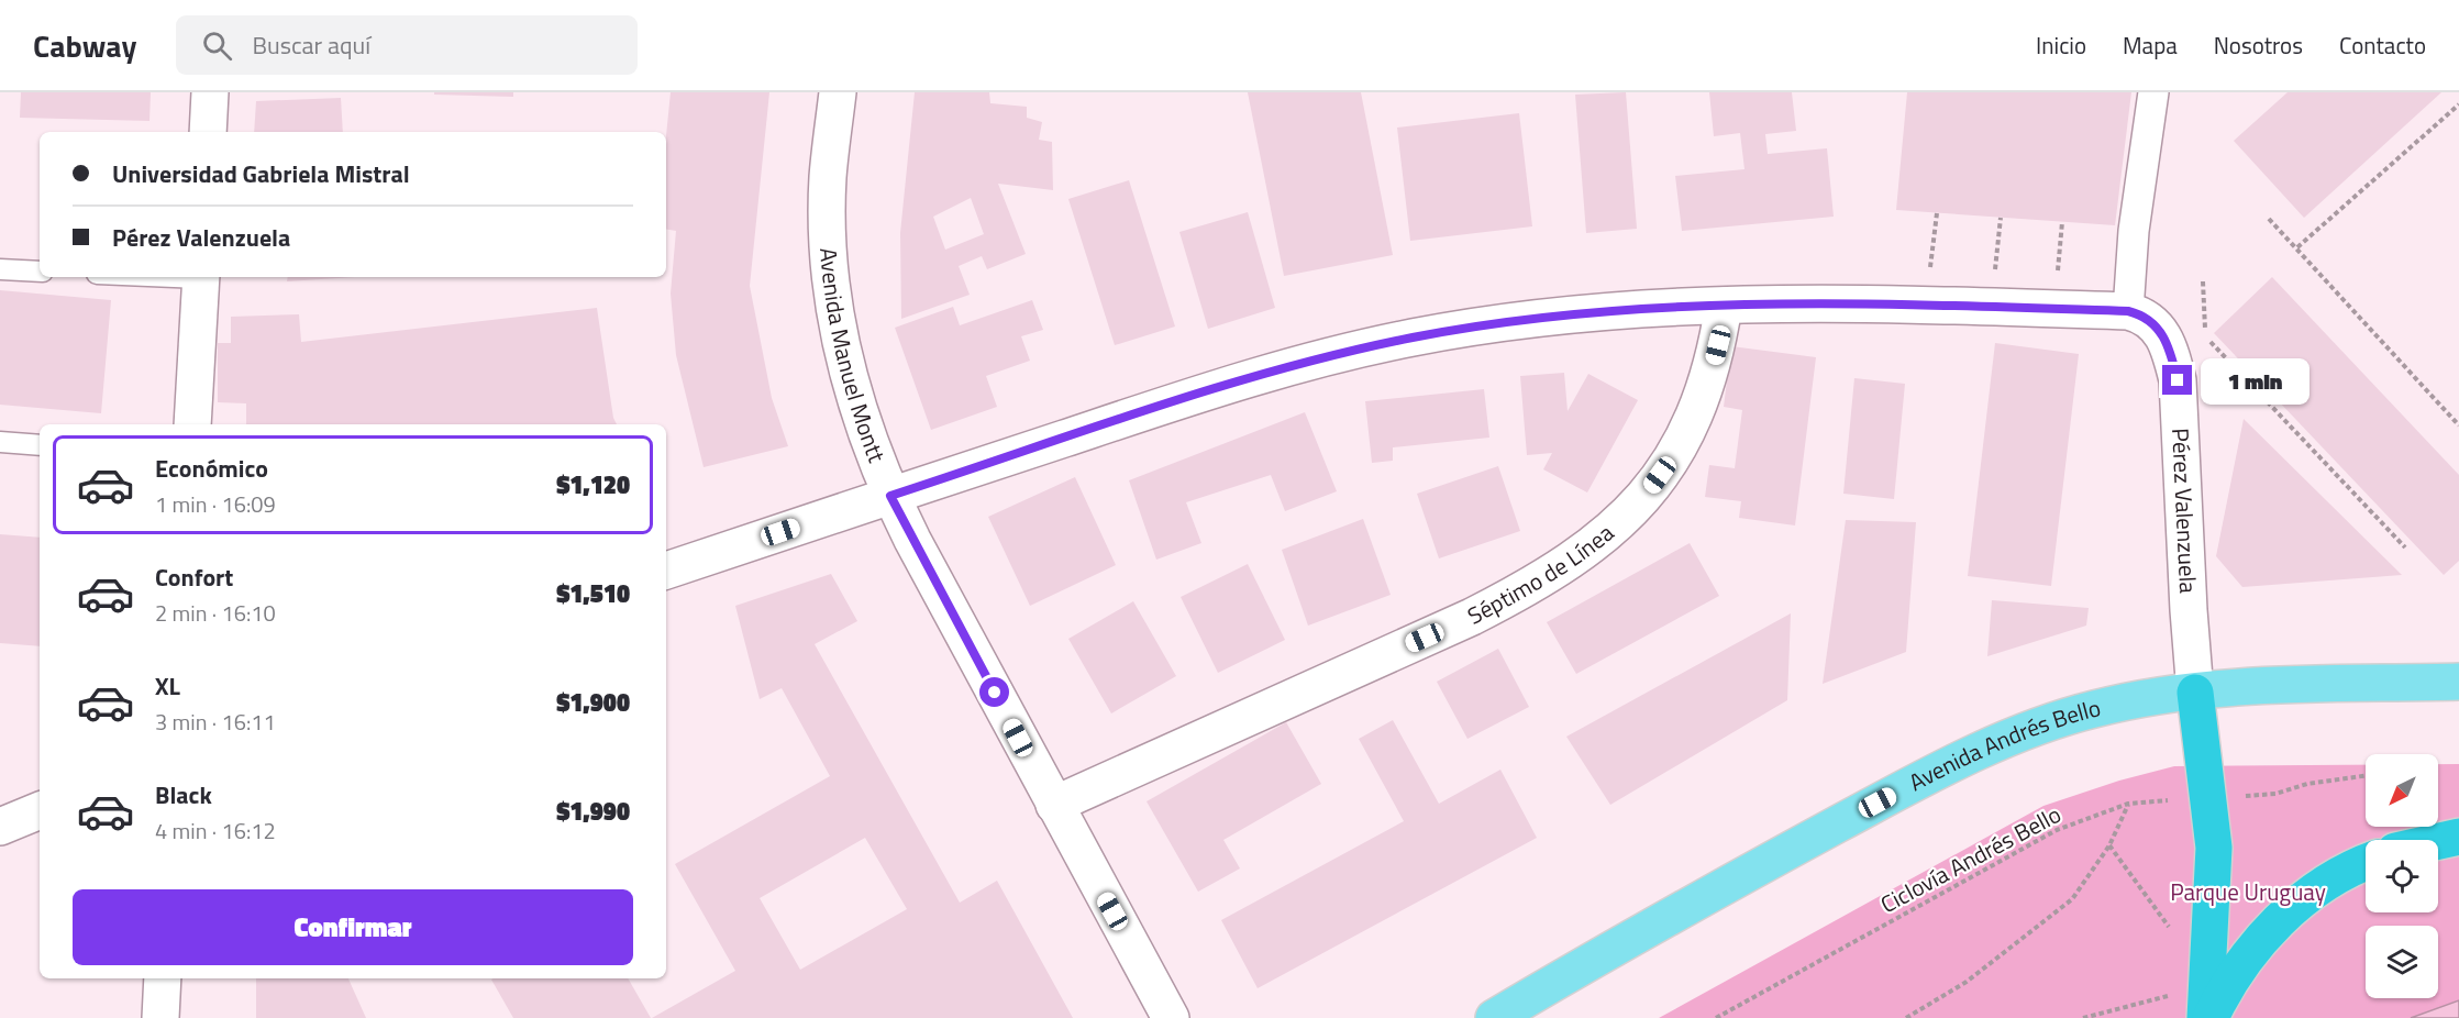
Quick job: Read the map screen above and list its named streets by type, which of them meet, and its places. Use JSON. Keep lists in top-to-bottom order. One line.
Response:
{"streets":{"main road":["Avenida Andrés Bello"],"street":["Avenida Manuel Montt","Pérez Valenzuela","Séptimo de Línea"],"path":["Ciclovía Andrés Bello"]},"crossings":[["Avenida Manuel Montt","Pérez Valenzuela"],["Avenida Manuel Montt","Séptimo de Línea"],["Pérez Valenzuela","Séptimo de Línea"],["Pérez Valenzuela","Avenida Andrés Bello"]],"parks":["Parque Uruguay"],"north":"bottom left","page":{"header":"Cabway","search":"Buscar aquí","nav":["Inicio","Mapa","Nosotros","Contacto"],"banner":["Universidad Gabriela Mistral","Pérez Valenzuela"],"bubble":"1 min","list":[{"name":"Económico","note":"1 min · 16:09","value":"$1,120"},{"name":"Confort","note":"2 min · 16:10","value":"$1,510"},{"name":"XL","note":"3 min · 16:11","value":"$1,900"},{"name":"Black","note":"4 min · 16:12","value":"$1,990"}],"buttons":"Confirmar"}}
